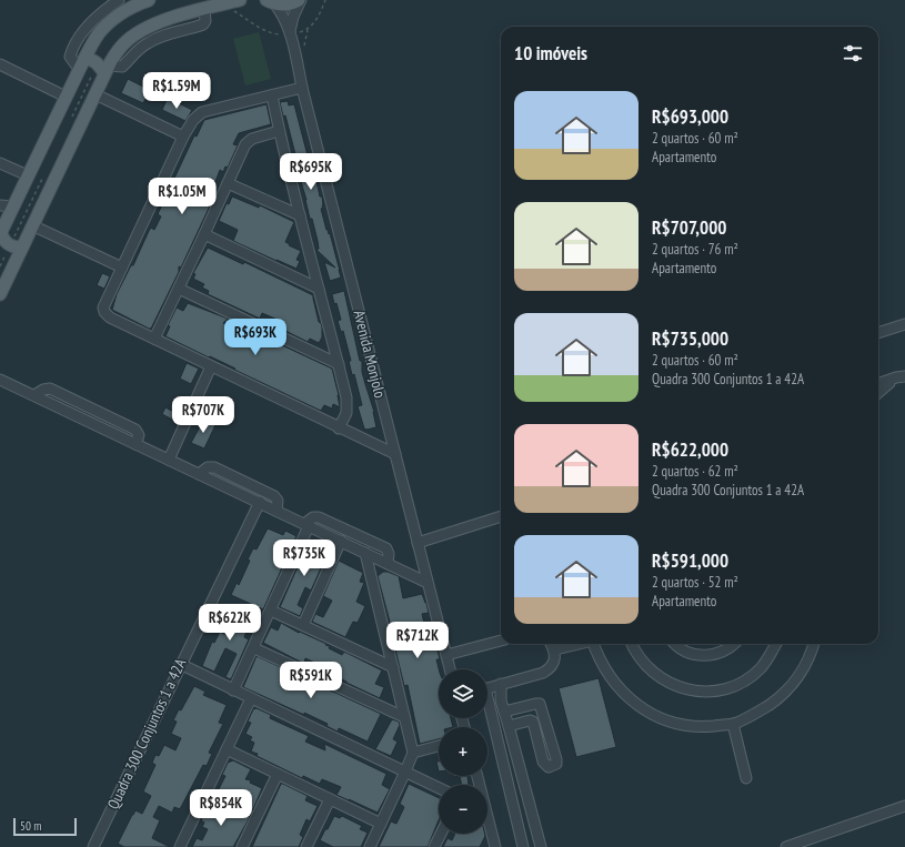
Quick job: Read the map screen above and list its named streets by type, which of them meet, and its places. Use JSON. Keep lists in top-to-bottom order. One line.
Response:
{"streets":{"street":["Avenida Monjolo","Quadra 300 Conjuntos 1 a 42A"]},"scale_bar":"50 m","page":{"heading":"10 imóveis","price":["R$1.59M","R$695K","R$1.05M","R$693K","R$707K","R$735K","R$622K","R$712K","R$591K","R$854K"],"list":[{"name":"R$693,000","note":"2 quartos · 60 m² · Apartamento"},{"name":"R$707,000","note":"2 quartos · 76 m² · Apartamento"},{"name":"R$735,000","note":"2 quartos · 60 m² · Quadra 300 Conjuntos 1 a 42A"},{"name":"R$622,000","note":"2 quartos · 62 m² · Quadra 300 Conjuntos 1 a 42A"},{"name":"R$591,000","note":"2 quartos · 52 m² · Apartamento"}],"map_buttons":["+","−"],"scale":"50 m"}}
